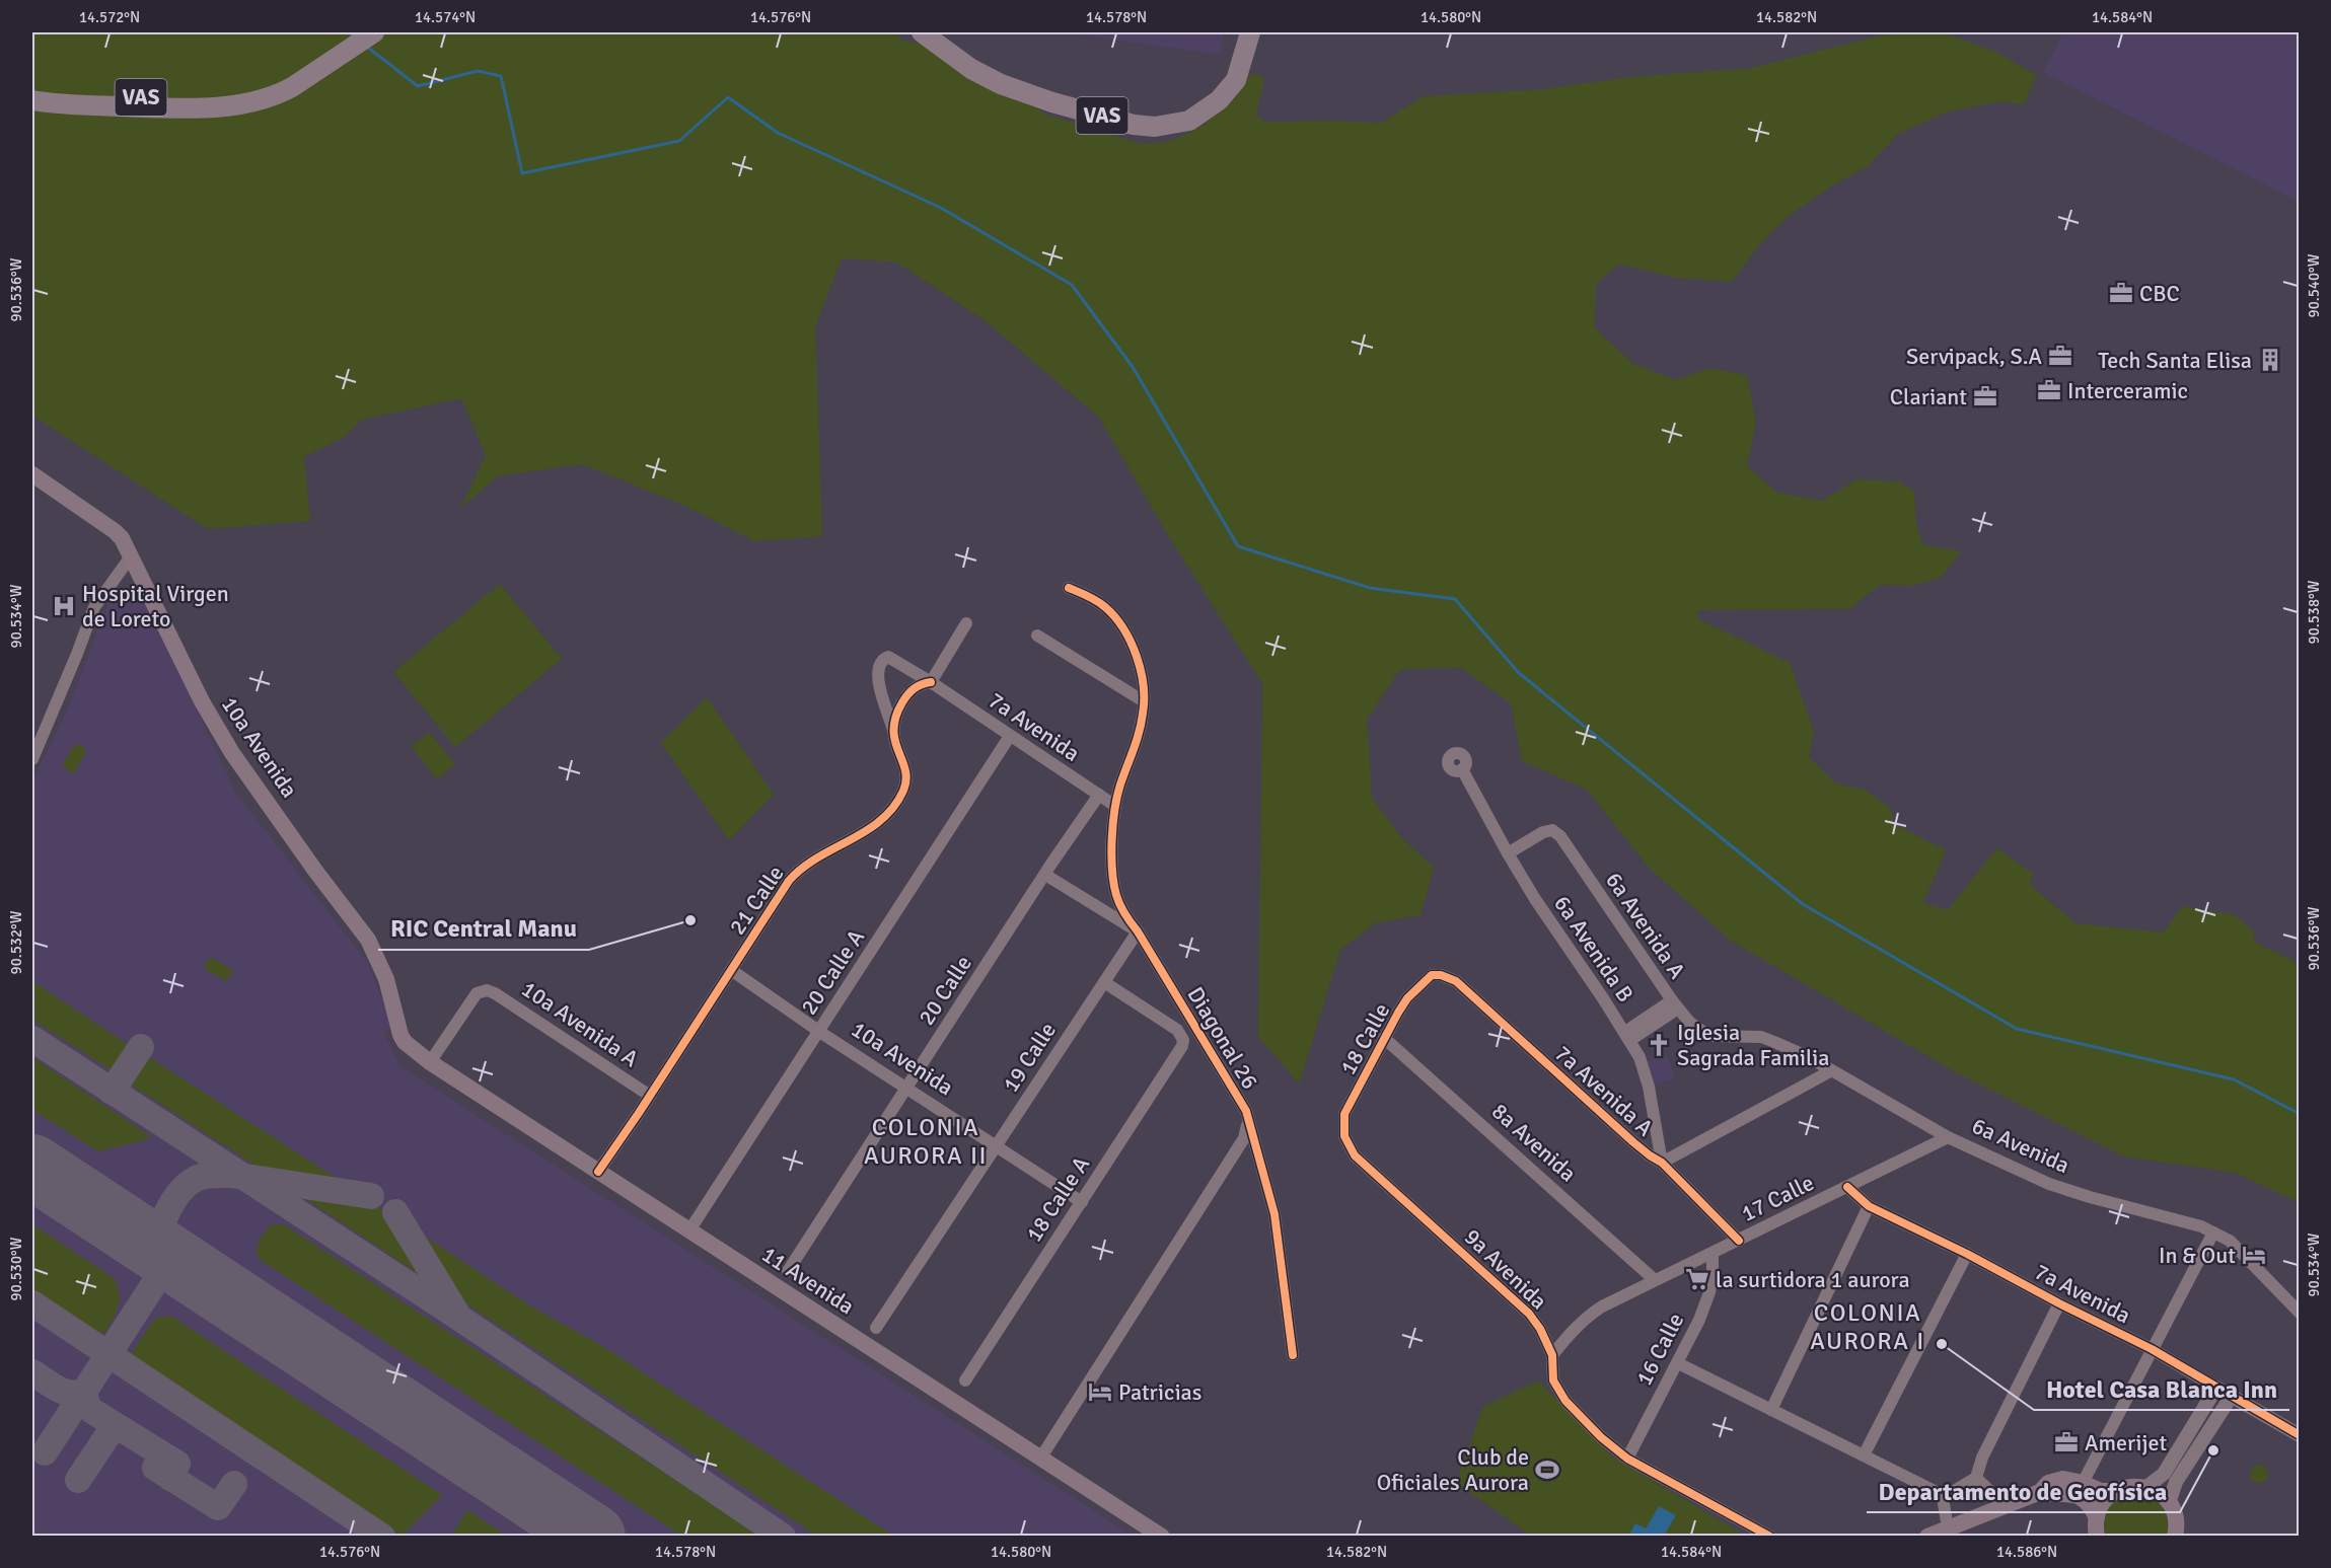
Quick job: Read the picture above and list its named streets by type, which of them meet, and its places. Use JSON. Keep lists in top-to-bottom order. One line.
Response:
{"streets":{"highway":["VAS"],"main road":["10a Avenida","11 Avenida"],"street":["7a Avenida","21 Calle","6a Avenida A","6a Avenida B","20 Calle A","20 Calle","10a Avenida A","Diagonal 26","18 Calle","19 Calle","7a Avenida A","8a Avenida","6a Avenida","17 Calle","18 Calle A","9a Avenida","16 Calle"]},"crossings":[["7a Avenida","21 Calle"],["7a Avenida","20 Calle A"],["7a Avenida","20 Calle"],["7a Avenida","Diagonal 26"],["7a Avenida","17 Calle"],["10a Avenida","21 Calle"],["10a Avenida","20 Calle A"],["10a Avenida","20 Calle"],["10a Avenida","10a Avenida A"],["10a Avenida","19 Calle"],["10a Avenida","18 Calle A"],["10a Avenida","11 Avenida"],["21 Calle","10a Avenida A"],["21 Calle","11 Avenida"],["6a Avenida A","6a Avenida B"],["6a Avenida A","6a Avenida"],["6a Avenida B","7a Avenida A"],["20 Calle A","11 Avenida"],["10a Avenida A","11 Avenida"],["Diagonal 26","19 Calle"],["18 Calle","7a Avenida A"],["18 Calle","8a Avenida"],["18 Calle","9a Avenida"],["19 Calle","18 Calle A"],["7a Avenida A","17 Calle"],["8a Avenida","17 Calle"],["6a Avenida","17 Calle"],["17 Calle","9a Avenida"],["17 Calle","16 Calle"],["9a Avenida","16 Calle"]],"districts":["COLONIA AURORA II","COLONIA AURORA I"],"places":{"office":["CBC","Servipack, S.A","Interceramic","Clariant","Amerijet"],"building":["Tech Santa Elisa"],"hospital":["Hospital Virgen de Loreto"],"other":["RIC Central Manu","Hotel Casa Blanca Inn","Departamento de Geofísica"],"church":["Iglesia Sagrada Familia"],"hotel":["In & Out","Patricias"],"supermarket":["la surtidora 1 aurora"],"sports":["Club de Oficiales Aurora"]},"coordinates":["14.572°N","14.574°N","14.576°N","14.578°N","14.580°N","14.582°N","14.584°N","90.540°W","90.536°W","90.538°W","90.534°W","90.532°W","90.530°W","14.586°N"]}
